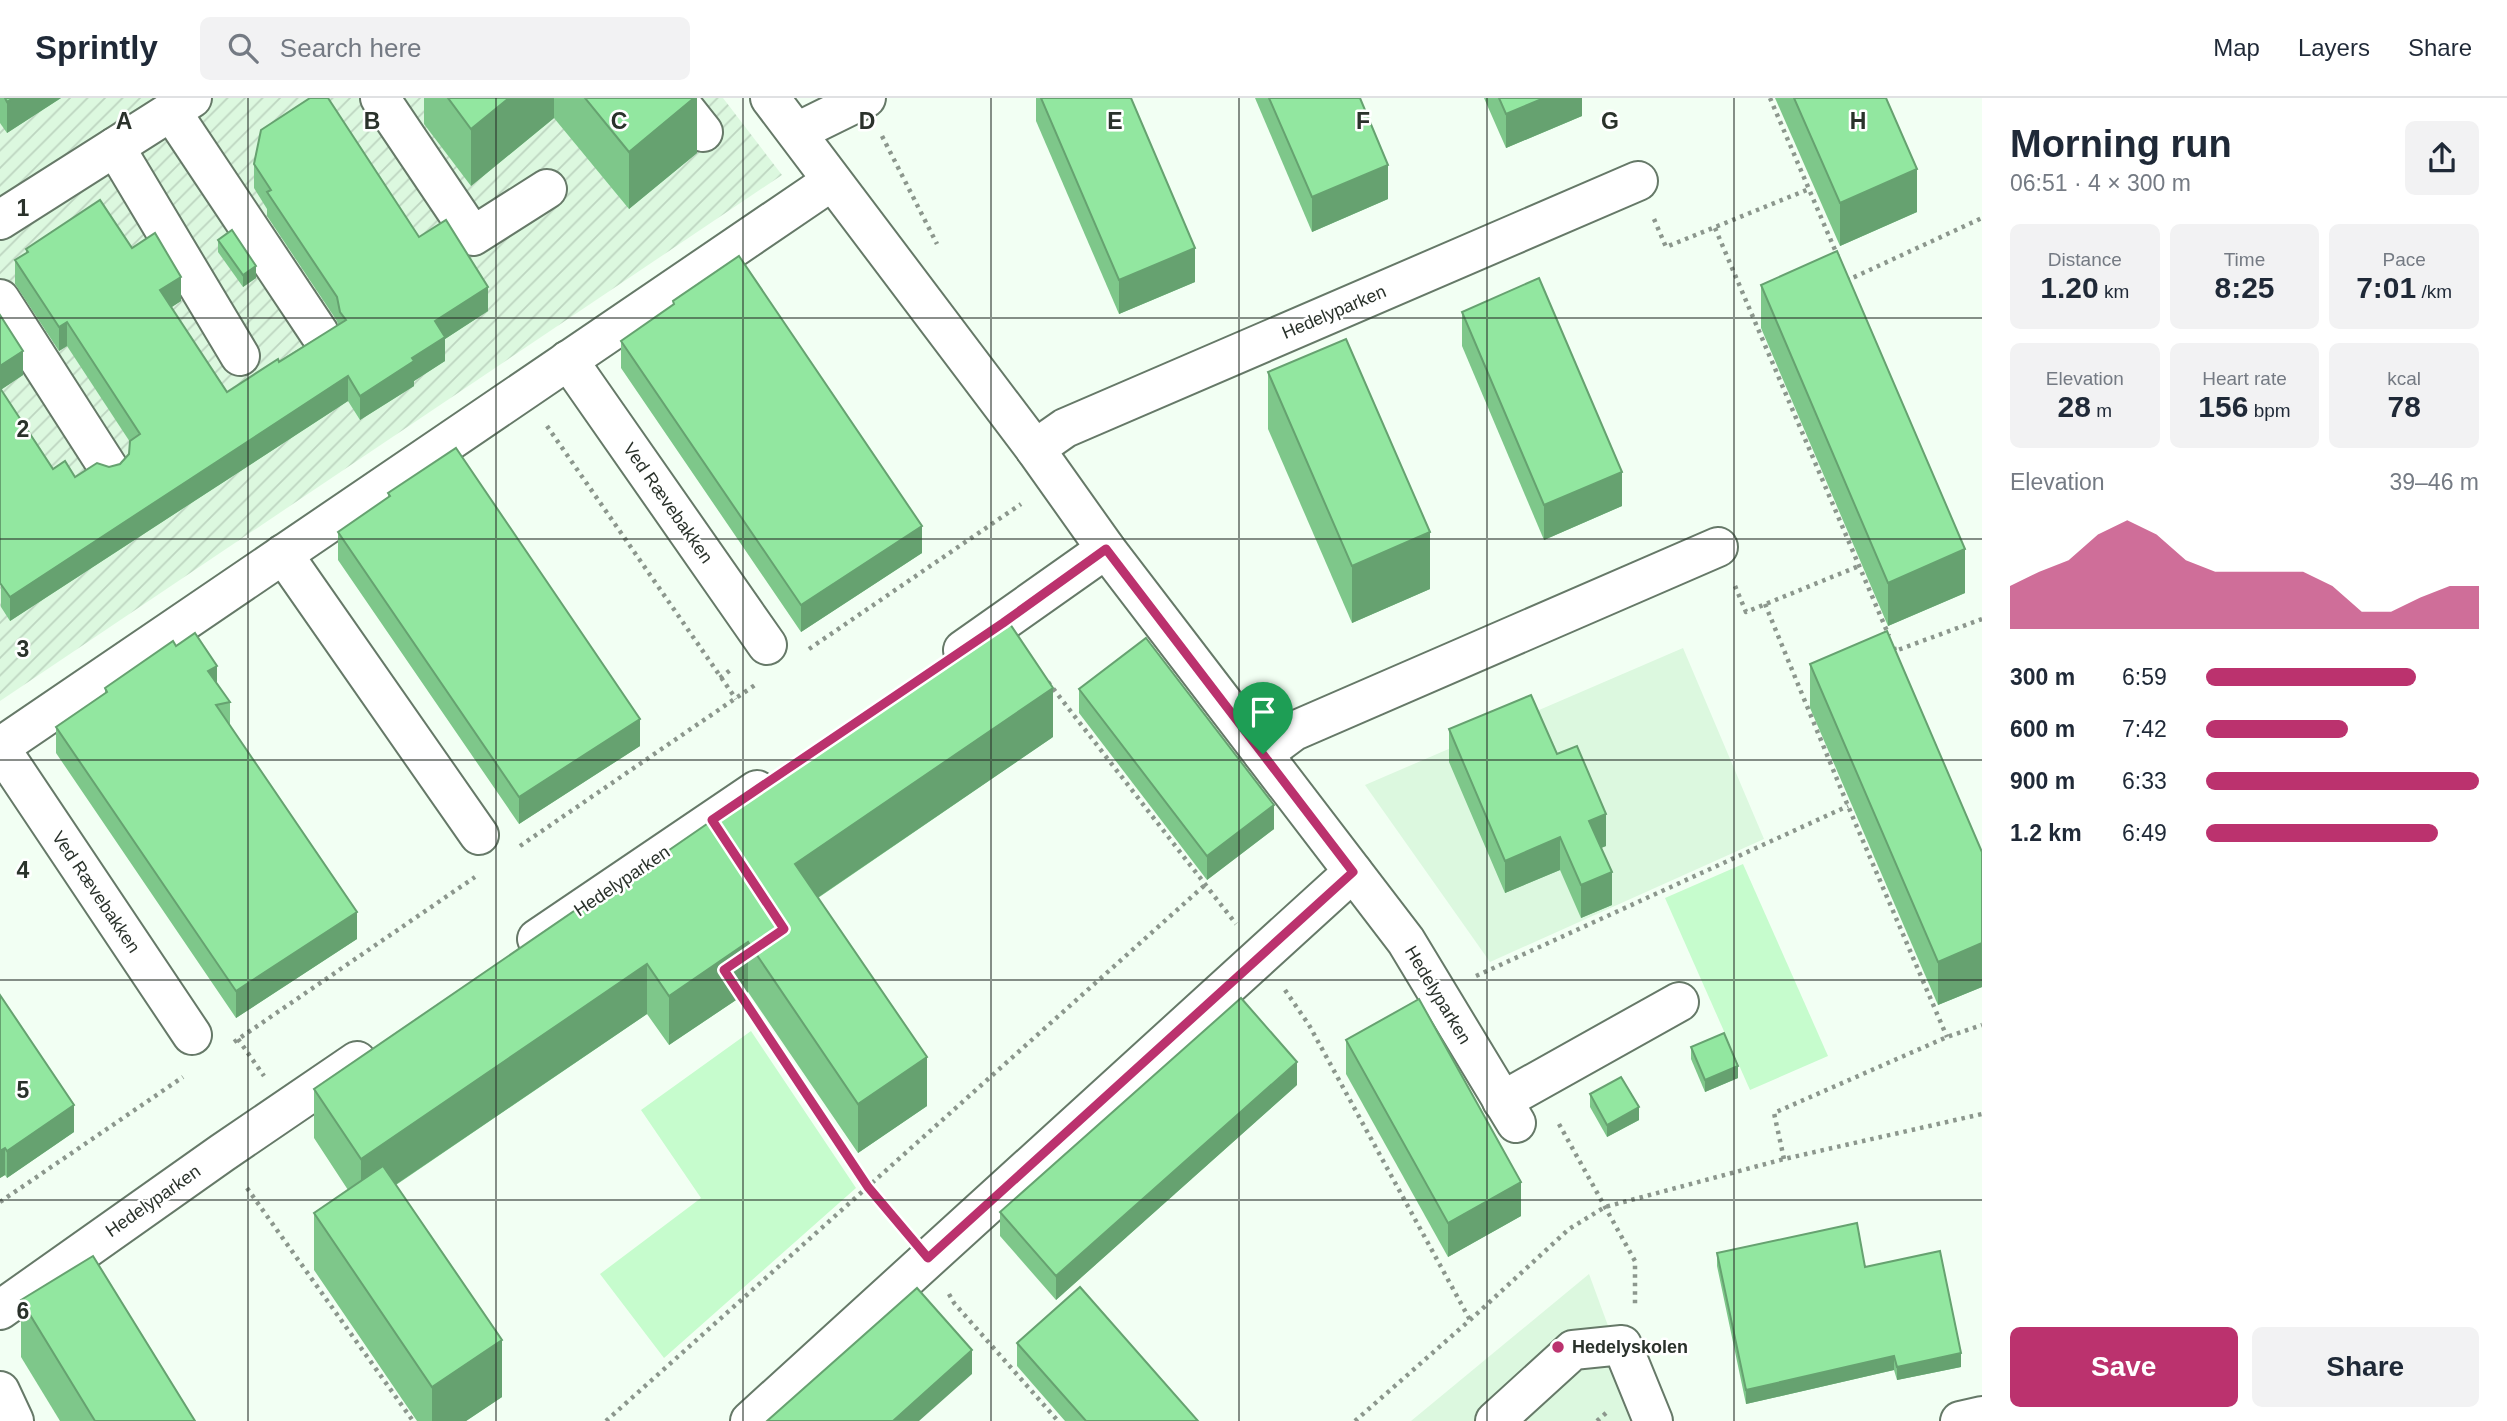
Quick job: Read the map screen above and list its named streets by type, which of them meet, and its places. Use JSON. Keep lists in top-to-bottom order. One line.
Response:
{"streets":{"street":["Hedelyparken","Ved Rævebakken"]},"crossings":[["Hedelyparken","Ved Rævebakken"]],"places":["Hedelyskolen"],"page":{"header":"Sprintly","search":"Search here","nav":["Map","Layers","Share"],"heading":["Morning run","06:51 · 4 × 300 m"],"stats":[["Distance","1.20 km"],["Time","8:25"],["Pace","7:01 /km"],["Elevation","28 m"],["Heart rate","156 bpm"],["kcal","78"]],"chart":["Elevation","39–46 m"],"list":[{"name":"300 m","note":"6:59"},{"name":"600 m","note":"7:42"},{"name":"900 m","note":"6:33"},{"name":"1.2 km","note":"6:49"}],"buttons":["Save","Share"]},"grid":{"columns":["A","B","C","D","E","F","G","H"],"rows":["1","2","3","4","5","6"]}}
